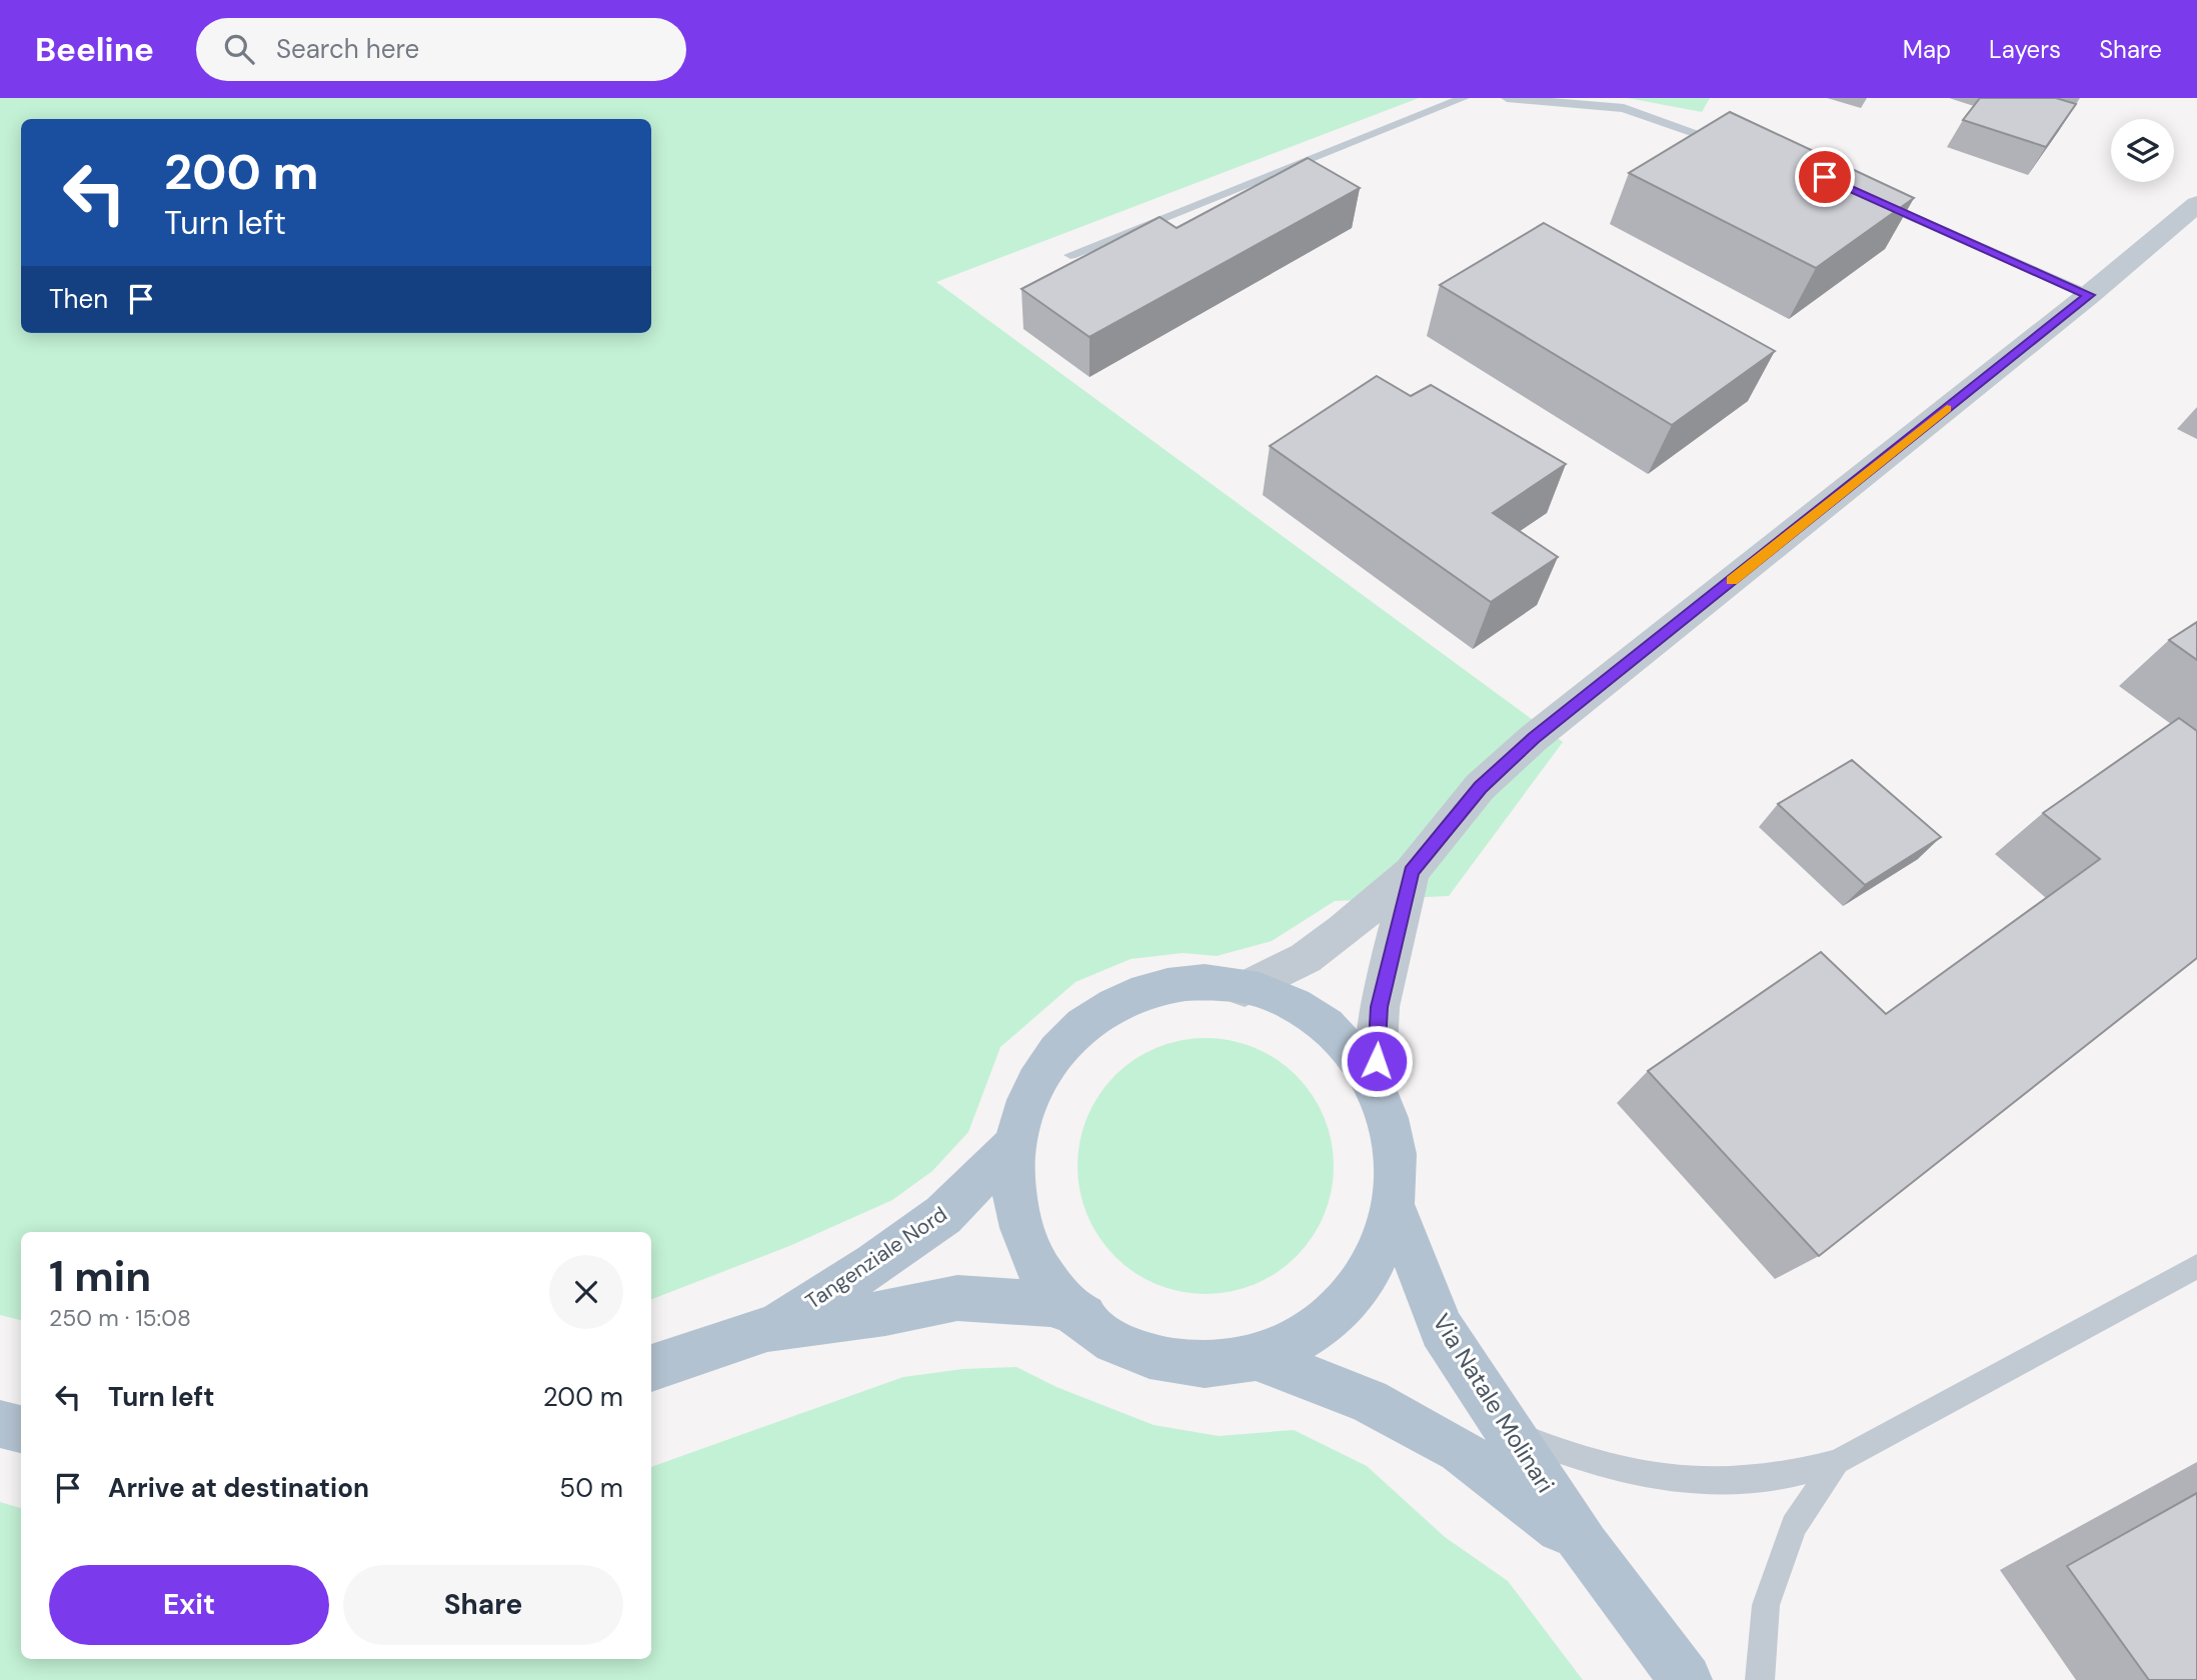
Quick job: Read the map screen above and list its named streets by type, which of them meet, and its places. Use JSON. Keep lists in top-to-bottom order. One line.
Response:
{"streets":{"main road":["Tangenziale Nord","Via Natale Molinari"]},"page":{"header":"Beeline","search":"Search here","nav":["Map","Layers","Share"],"turn":["200 m","Turn left"],"then":"Then","heading":["1 min","250 m · 15:08"],"list":[{"name":"Turn left","value":"200 m"},{"name":"Arrive at destination","value":"50 m"}],"buttons":["Exit","Share"]}}
